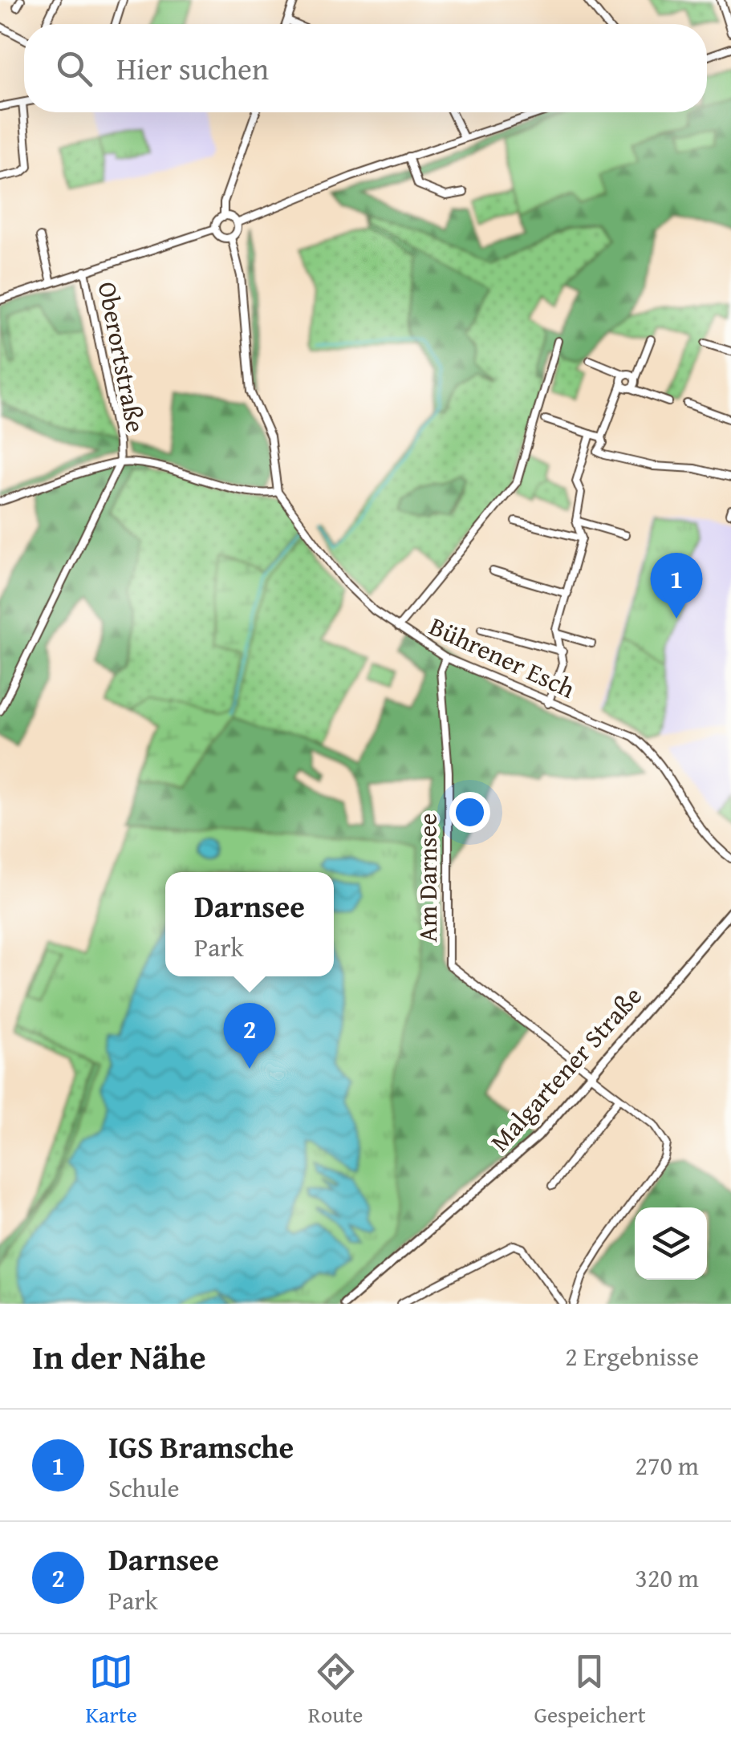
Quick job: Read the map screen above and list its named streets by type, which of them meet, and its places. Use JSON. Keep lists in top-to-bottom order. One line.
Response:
{"streets":{"street":["Oberortstraße","Bührener Esch","Am Darnsee","Malgartener Straße"]},"crossings":[["Bührener Esch","Am Darnsee"],["Am Darnsee","Malgartener Straße"]],"page":{"search":"Hier suchen","pins":["1","2"],"popup":["Darnsee","Park"],"heading":["In der Nähe","2 Ergebnisse"],"list":[{"mark":"1","name":"IGS Bramsche","note":"Schule","value":"270 m"},{"mark":"2","name":"Darnsee","note":"Park","value":"320 m"}],"nav":["Karte","Route","Gespeichert"]}}
